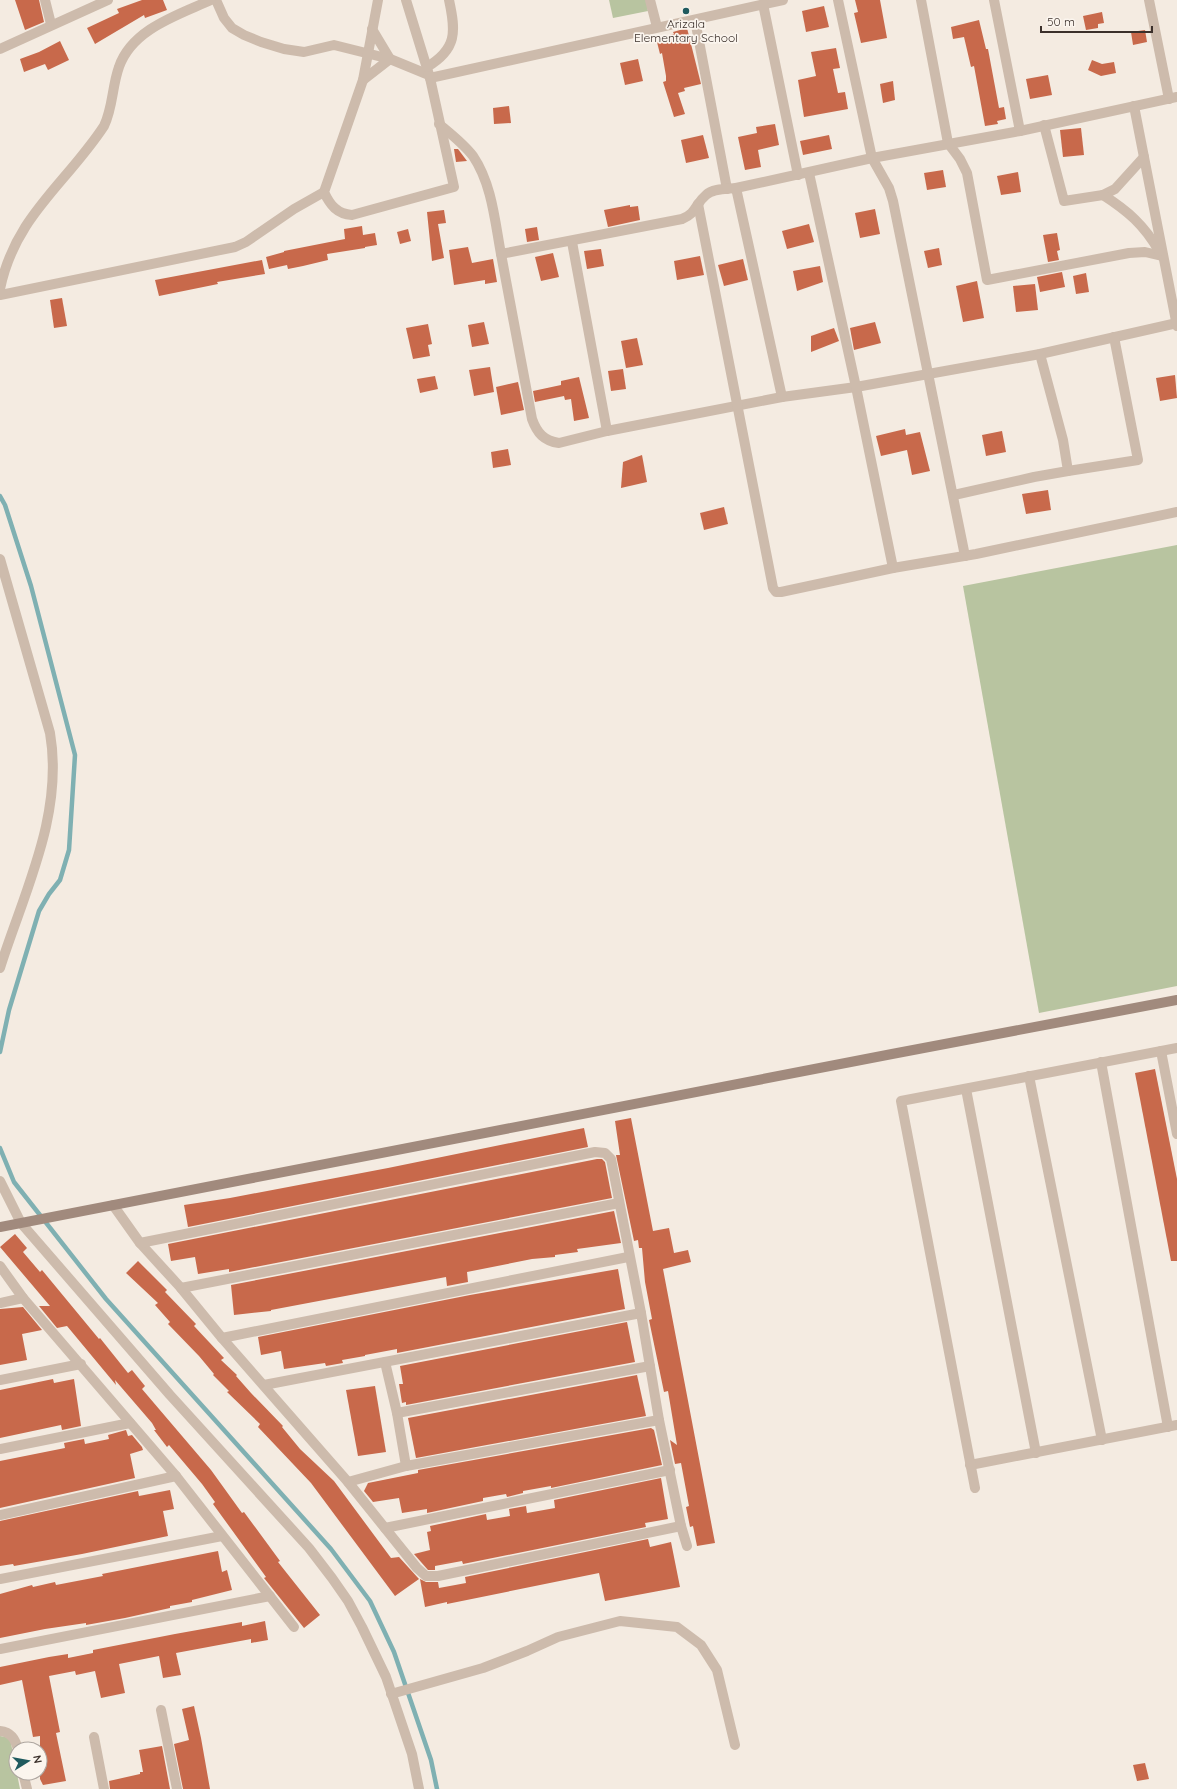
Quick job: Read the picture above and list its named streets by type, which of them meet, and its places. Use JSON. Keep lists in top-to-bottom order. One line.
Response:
{"places":["Arizala Elementary School"],"scale_bar":"50 m","north":"right"}
